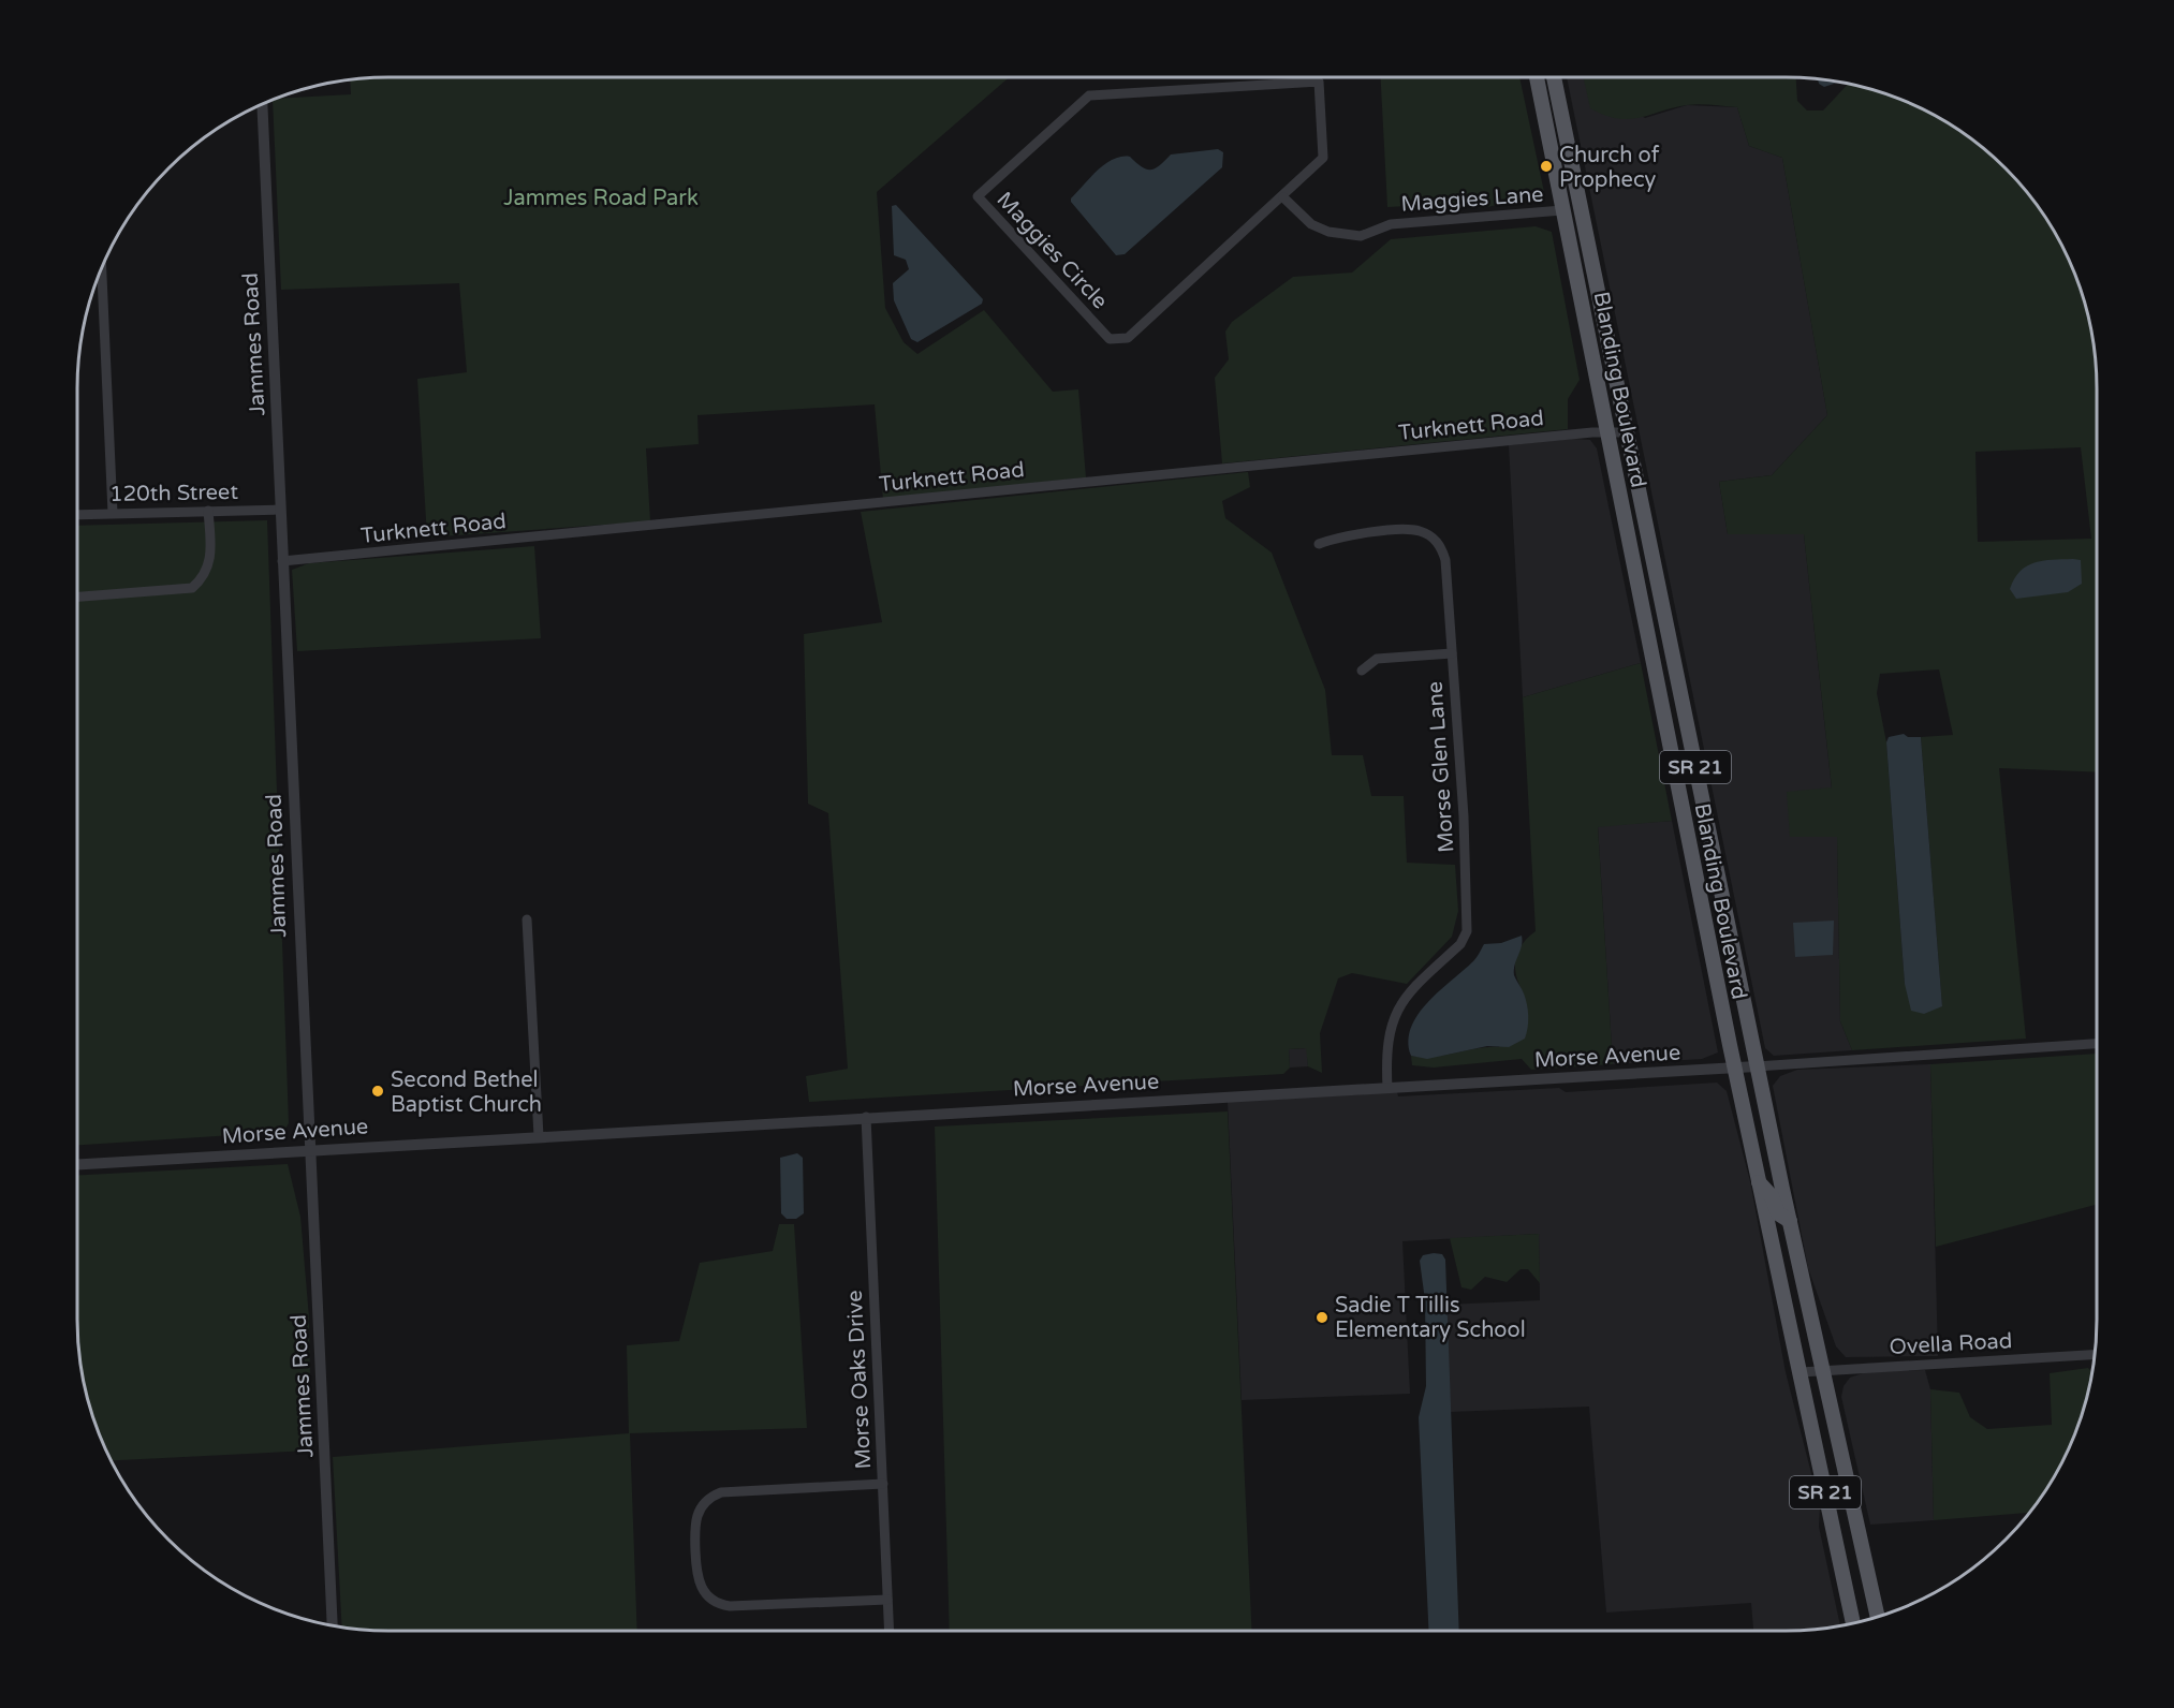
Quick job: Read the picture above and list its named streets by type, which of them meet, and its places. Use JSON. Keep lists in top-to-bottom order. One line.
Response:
{"streets":{"main road":["Blanding Boulevard","SR 21"],"street":["Maggies Lane","Maggies Circle","Jammes Road","Turknett Road","120th Street","Morse Glen Lane","Morse Avenue","Ovella Road","Morse Oaks Drive"]},"crossings":[["Maggies Lane","Maggies Circle"],["Maggies Lane","Blanding Boulevard"],["Jammes Road","Turknett Road"],["Jammes Road","120th Street"],["Jammes Road","Morse Avenue"],["Blanding Boulevard","Turknett Road"],["Blanding Boulevard","Morse Avenue"],["Blanding Boulevard","Ovella Road"],["Morse Glen Lane","Morse Avenue"],["Morse Avenue","Morse Oaks Drive"]],"parks":["Jammes Road Park"],"places":["Church of Prophecy","Second Bethel Baptist Church","Sadie T Tillis Elementary School"]}
